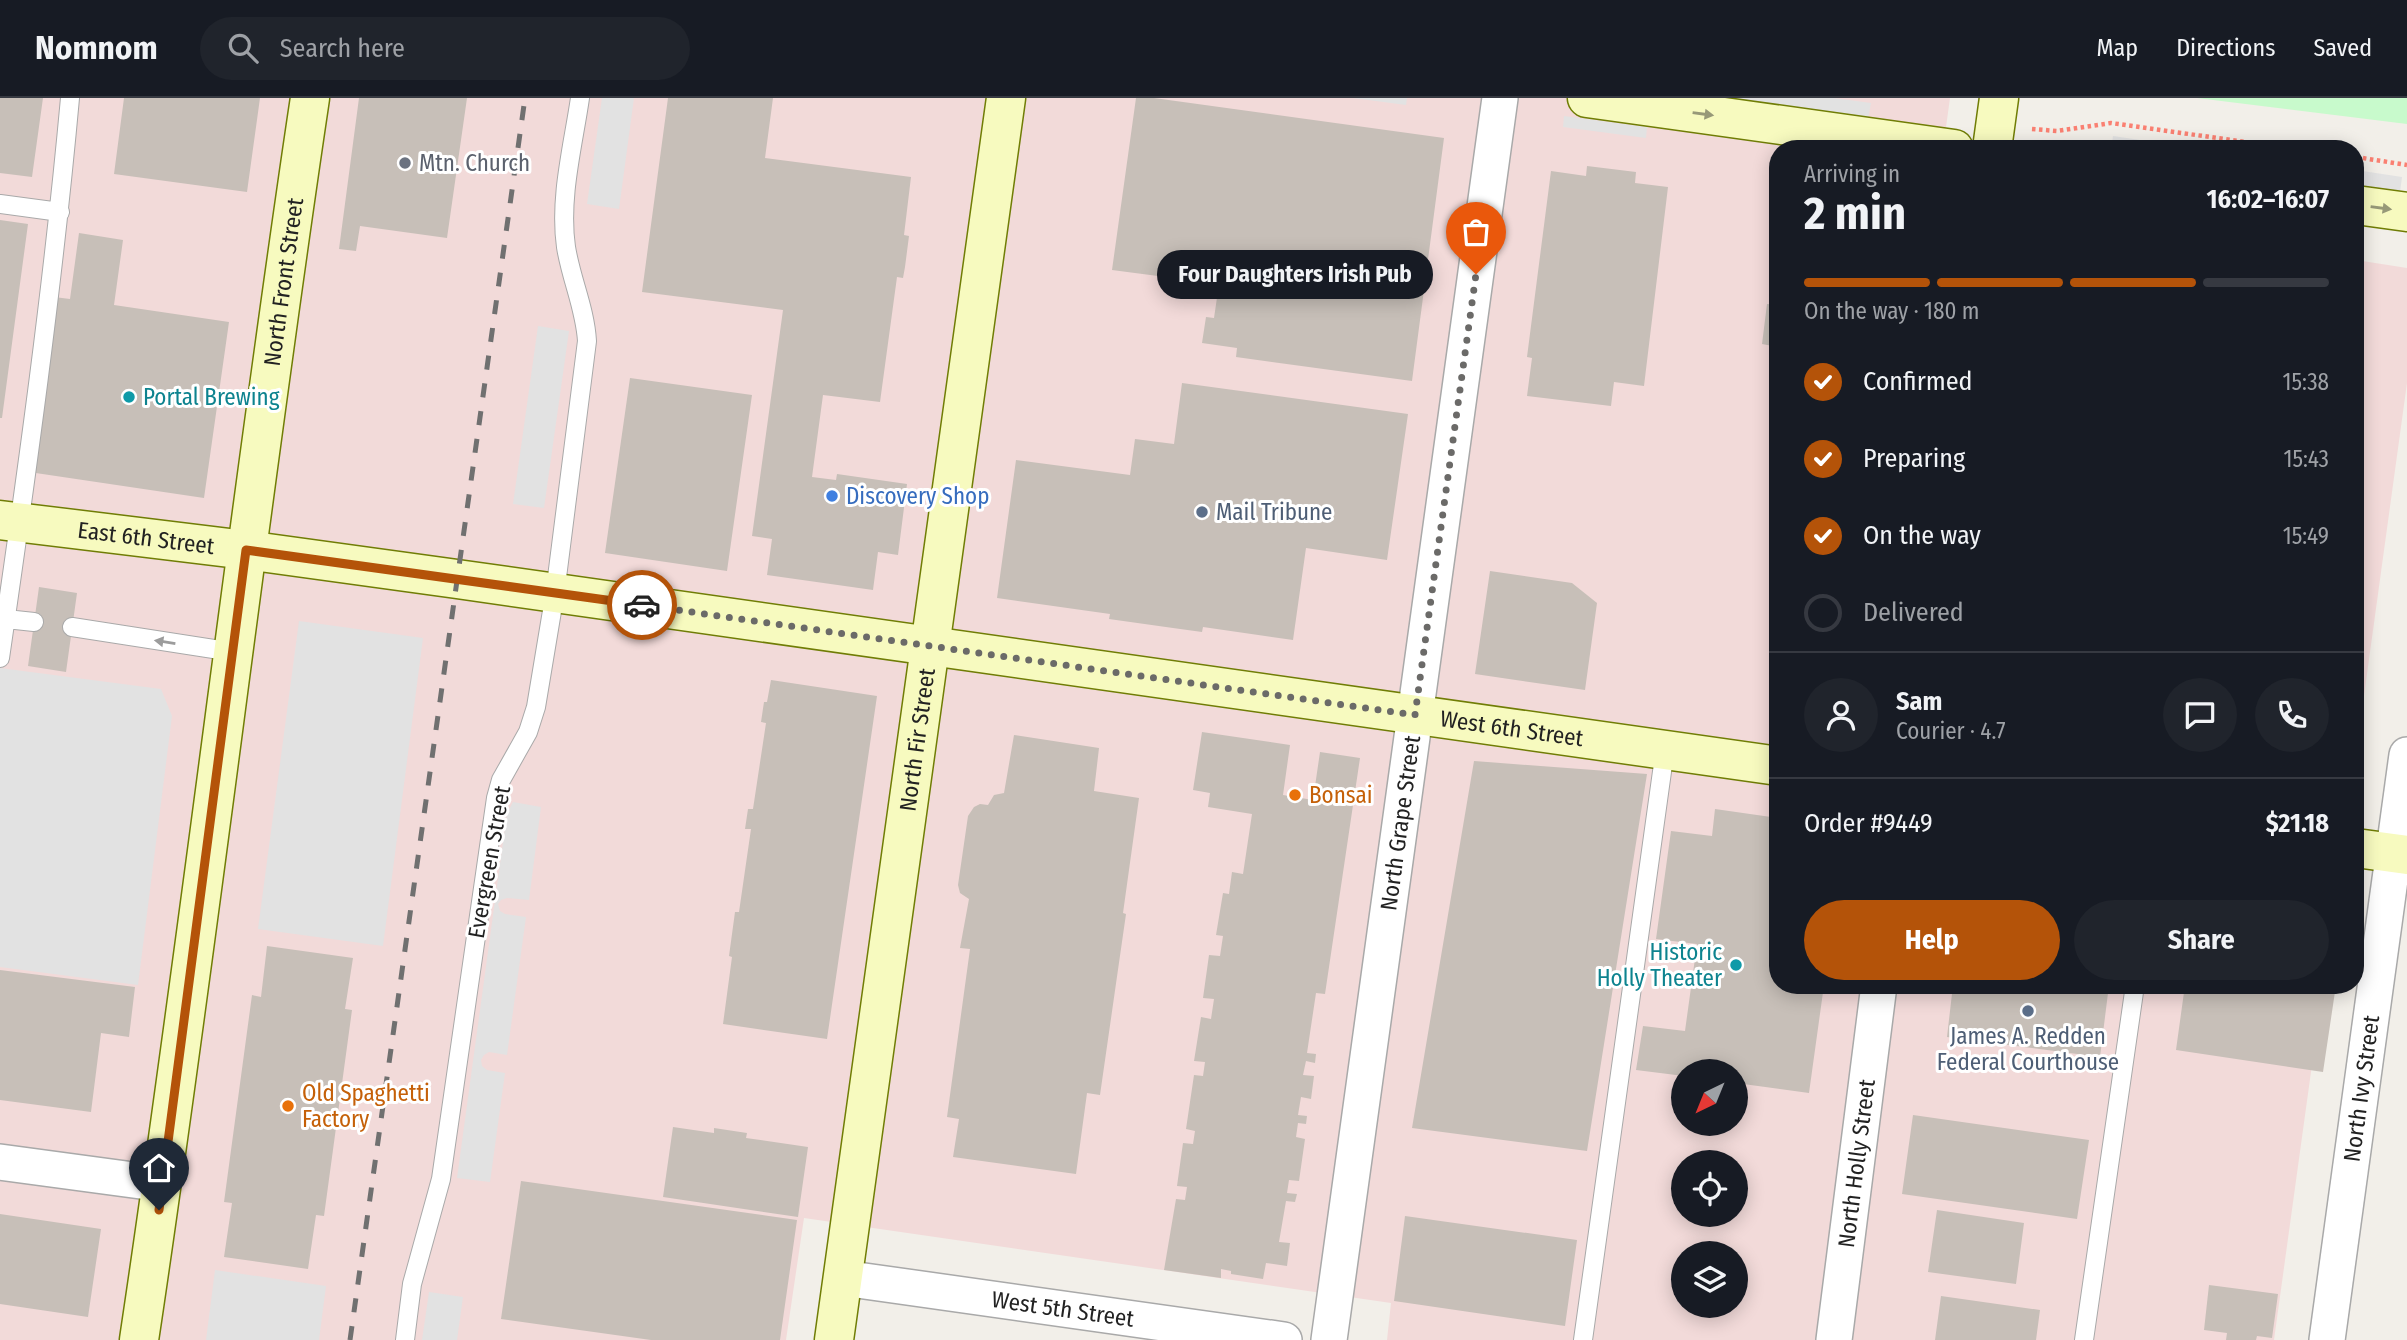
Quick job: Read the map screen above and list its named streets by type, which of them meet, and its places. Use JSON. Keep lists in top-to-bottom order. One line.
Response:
{"streets":{"street":["North Front Street","East 6th Street","West 6th Street","North Fir Street","North Grape Street","North Ivy Street","North Holly Street","West 5th Street"],"lane":["Evergreen Street"]},"crossings":[["North Front Street","East 6th Street"],["East 6th Street","West 6th Street"],["West 6th Street","North Fir Street"],["West 6th Street","North Grape Street"],["West 6th Street","Evergreen Street"],["North Fir Street","West 5th Street"]],"places":["Mtn. Church","Four Daughters Irish Pub","Portal Brewing","Discovery Shop","Mail Tribune","Bonsai","Historic Holly Theater","James A. Redden Federal Courthouse","Old Spaghetti Factory"],"north":"bottom left","page":{"header":"Nomnom","search":"Search here","nav":["Map","Directions","Saved"],"heading":["2 min","Arriving in","16:02–16:07"],"panel":["Sam","Courier · 4.7","Order #9449","$21.18"],"bubble":"Four Daughters Irish Pub","bar":"On the way · 180 m","list":[["Confirmed","15:38"],["Preparing","15:43"],["On the way","15:49"],"Delivered"],"buttons":["Help","Share"]}}
